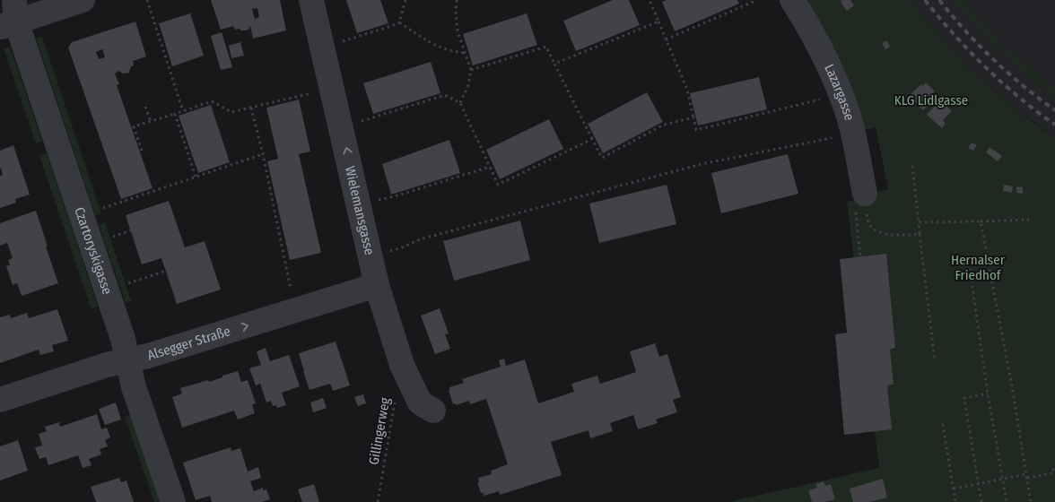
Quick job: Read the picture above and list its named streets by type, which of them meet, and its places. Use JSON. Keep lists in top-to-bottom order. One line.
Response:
{"streets":{"street":["Lazargasse","Wielemansgasse","Czartoryskigasse","Alsegger Straße"],"path":["Gillingerweg"]},"crossings":[["Wielemansgasse","Alsegger Straße"],["Czartoryskigasse","Alsegger Straße"]],"one_way":["Wielemansgasse","Alsegger Straße"],"parks":["KLG Lidlgasse","Hernalser Friedhof"]}
